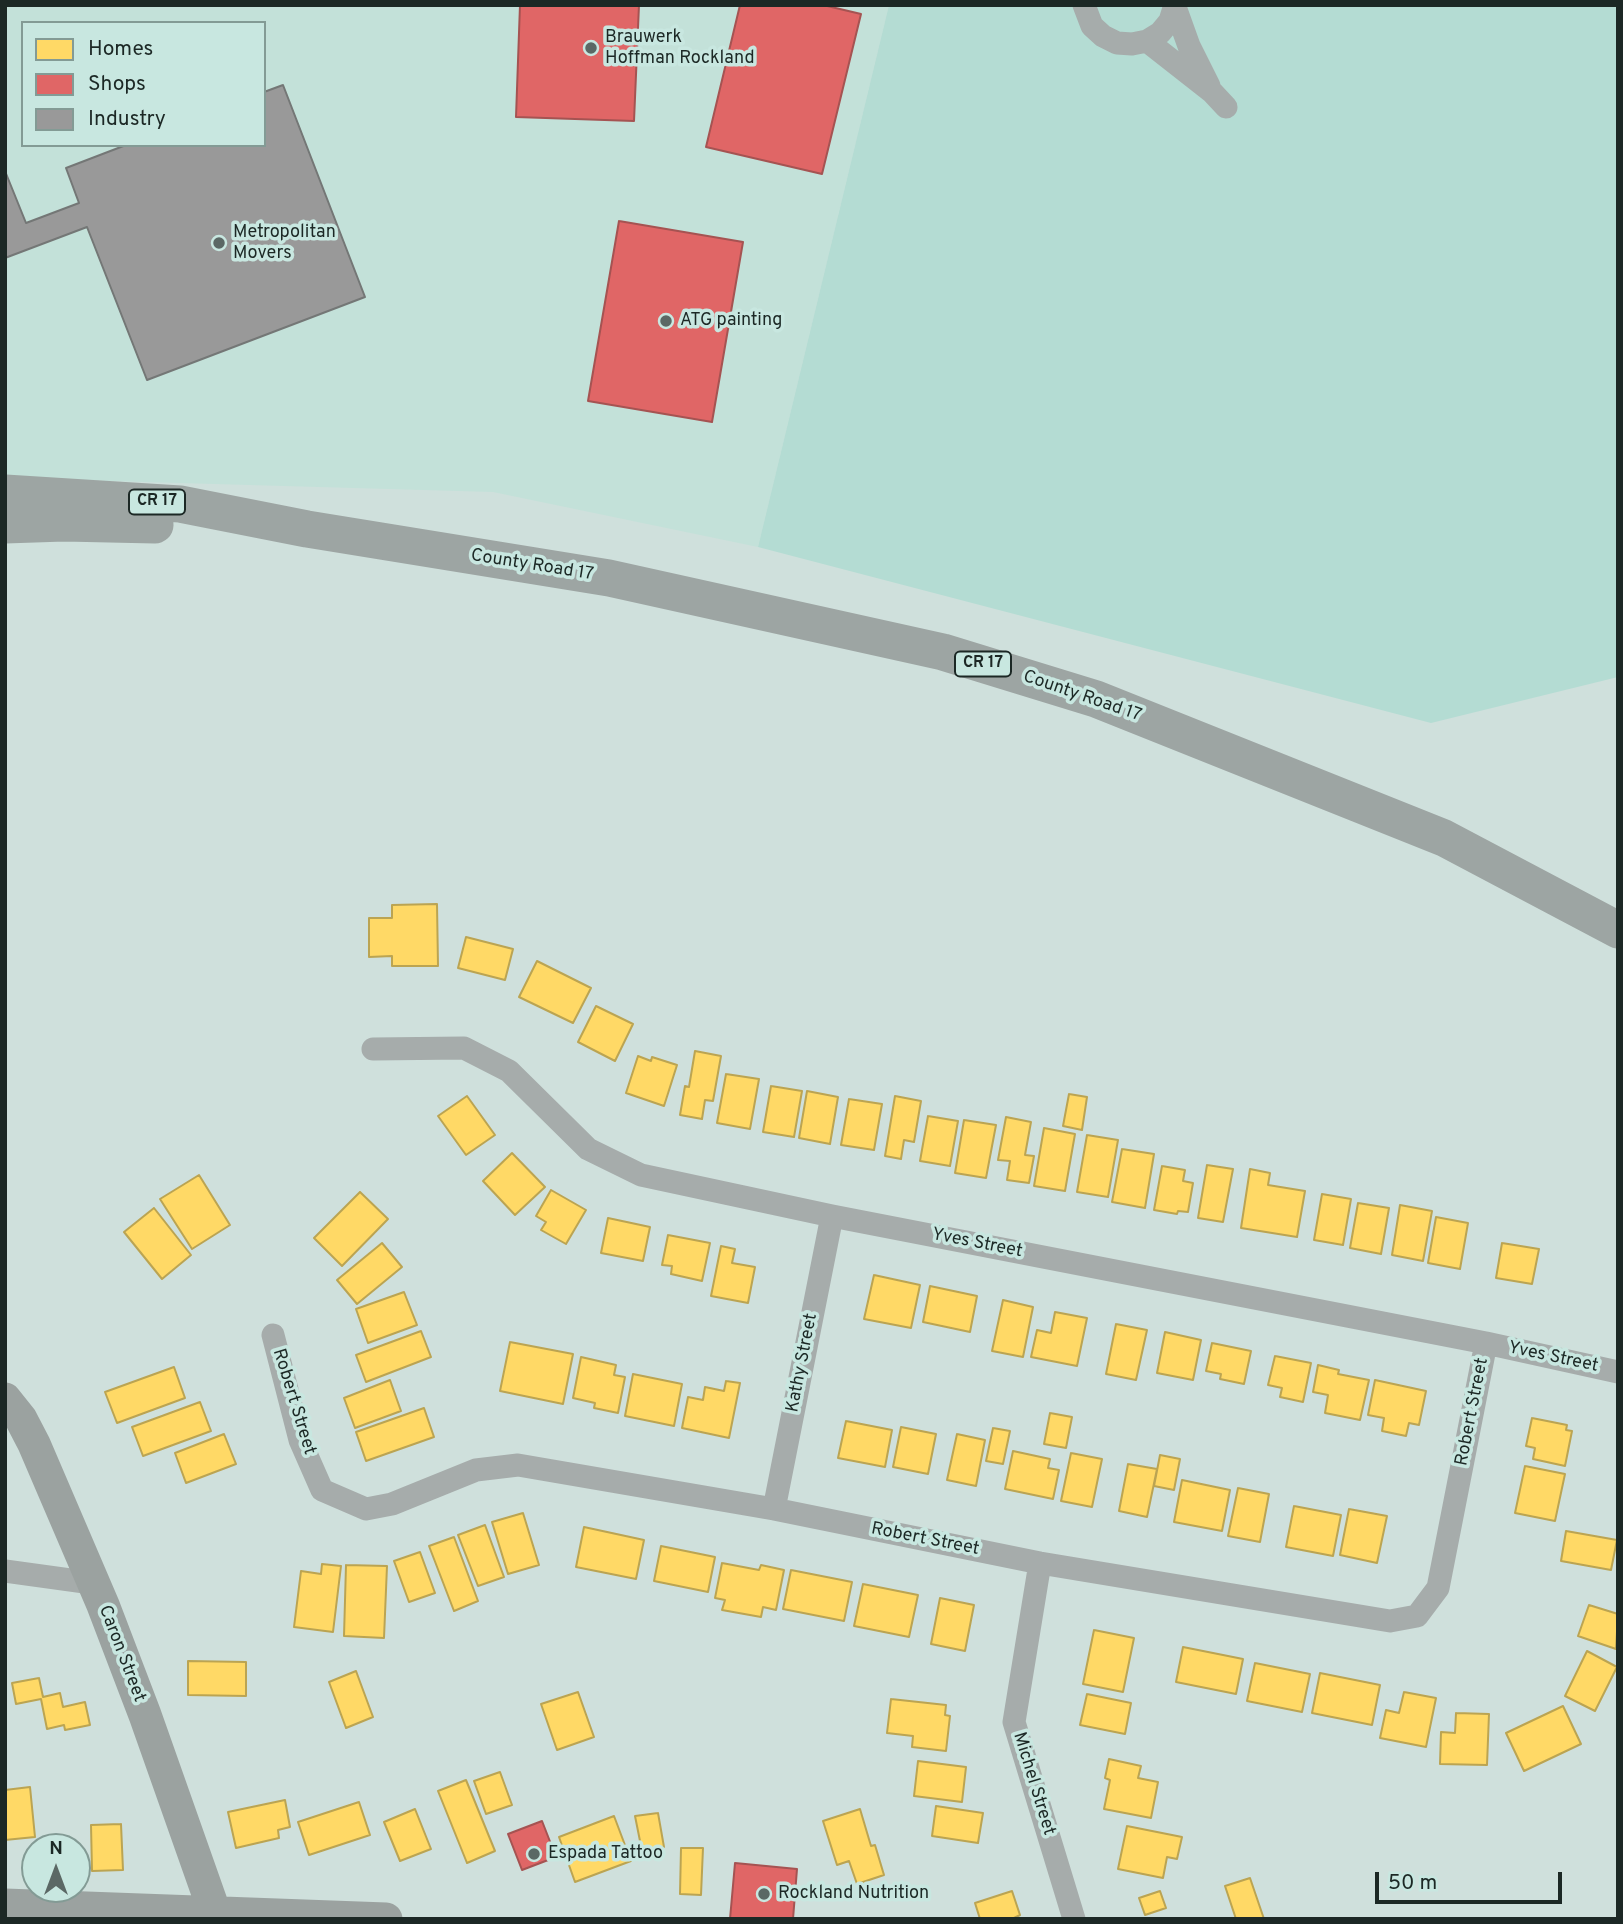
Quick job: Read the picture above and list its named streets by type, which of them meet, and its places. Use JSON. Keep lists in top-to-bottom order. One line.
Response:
{"streets":{"main road":["CR 17","County Road 17"],"street":["Yves Street","Kathy Street","Robert Street","Caron Street","Michel Street"]},"crossings":[["Yves Street","Kathy Street"],["Yves Street","Robert Street"],["Kathy Street","Robert Street"],["Robert Street","Michel Street"]],"places":["Brauwerk Hoffman Rockland","Metropolitan Movers","ATG painting","Espada Tattoo","Rockland Nutrition"],"legend":["Homes","Shops","Industry"],"scale_bar":"50 m","north":"top"}
